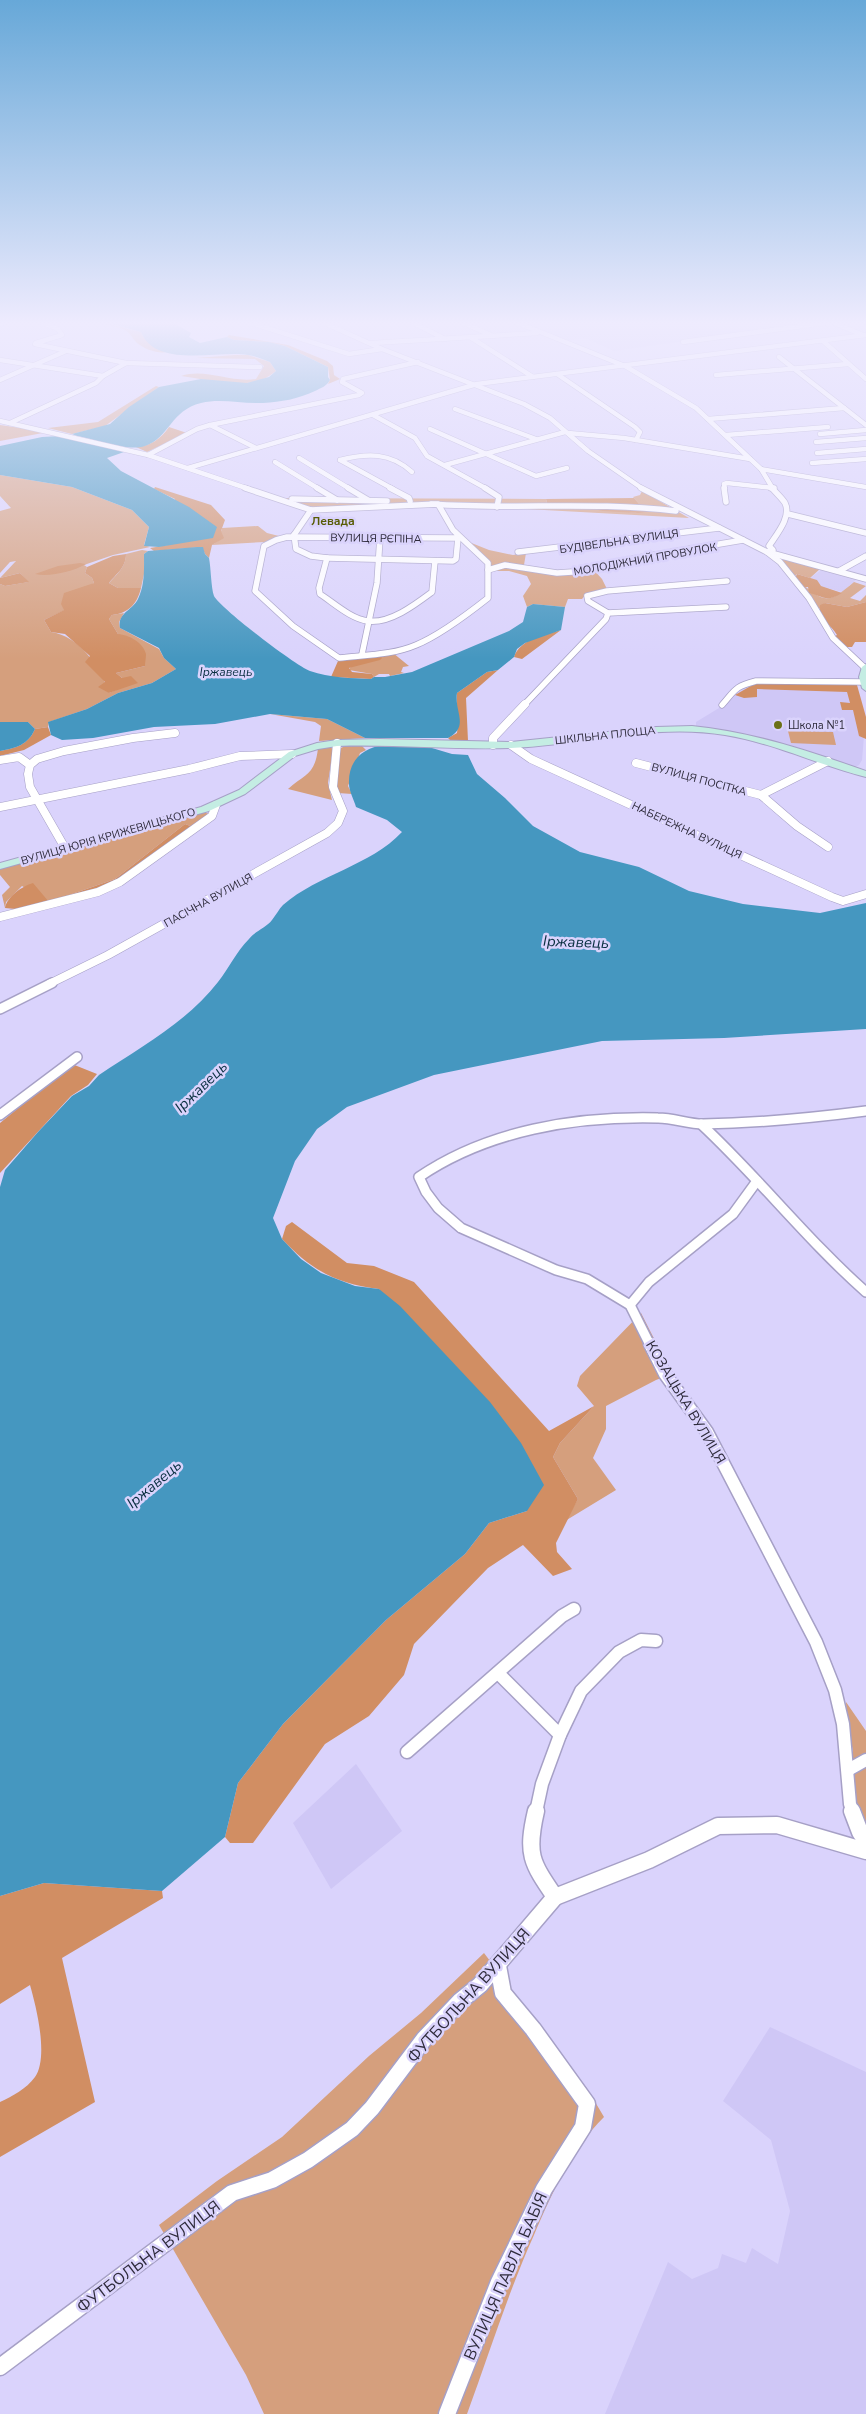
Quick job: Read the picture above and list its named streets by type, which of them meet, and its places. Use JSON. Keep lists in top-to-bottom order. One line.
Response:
{"streets":{"street":["ВУЛИЦЯ РЄПІНА","БУДІВЕЛЬНА ВУЛИЦЯ","МОЛОДІЖНИЙ ПРОВУЛОК","ШКІЛЬНА ПЛОЩА","ВУЛИЦЯ ПОСІТКА","НАБЕРЕЖНА ВУЛИЦЯ","ВУЛИЦЯ ЮРІЯ КРИЖЕВИЦЬКОГО","ПАСІЧНА ВУЛИЦЯ","КОЗАЦЬКА ВУЛИЦЯ","ФУТБОЛЬНА ВУЛИЦЯ","ВУЛИЦЯ ПАВЛА БАБІЯ"]},"crossings":[["ШКІЛЬНА ПЛОЩА","ВУЛИЦЯ ПОСІТКА"],["ШКІЛЬНА ПЛОЩА","НАБЕРЕЖНА ВУЛИЦЯ"],["ШКІЛЬНА ПЛОЩА","ВУЛИЦЯ ЮРІЯ КРИЖЕВИЦЬКОГО"],["ШКІЛЬНА ПЛОЩА","ПАСІЧНА ВУЛИЦЯ"],["ВУЛИЦЯ ЮРІЯ КРИЖЕВИЦЬКОГО","ПАСІЧНА ВУЛИЦЯ"],["ФУТБОЛЬНА ВУЛИЦЯ","ВУЛИЦЯ ПАВЛА БАБІЯ"]],"districts":["Левада"],"water":["Іржавець"],"places":["Школа №1"]}
